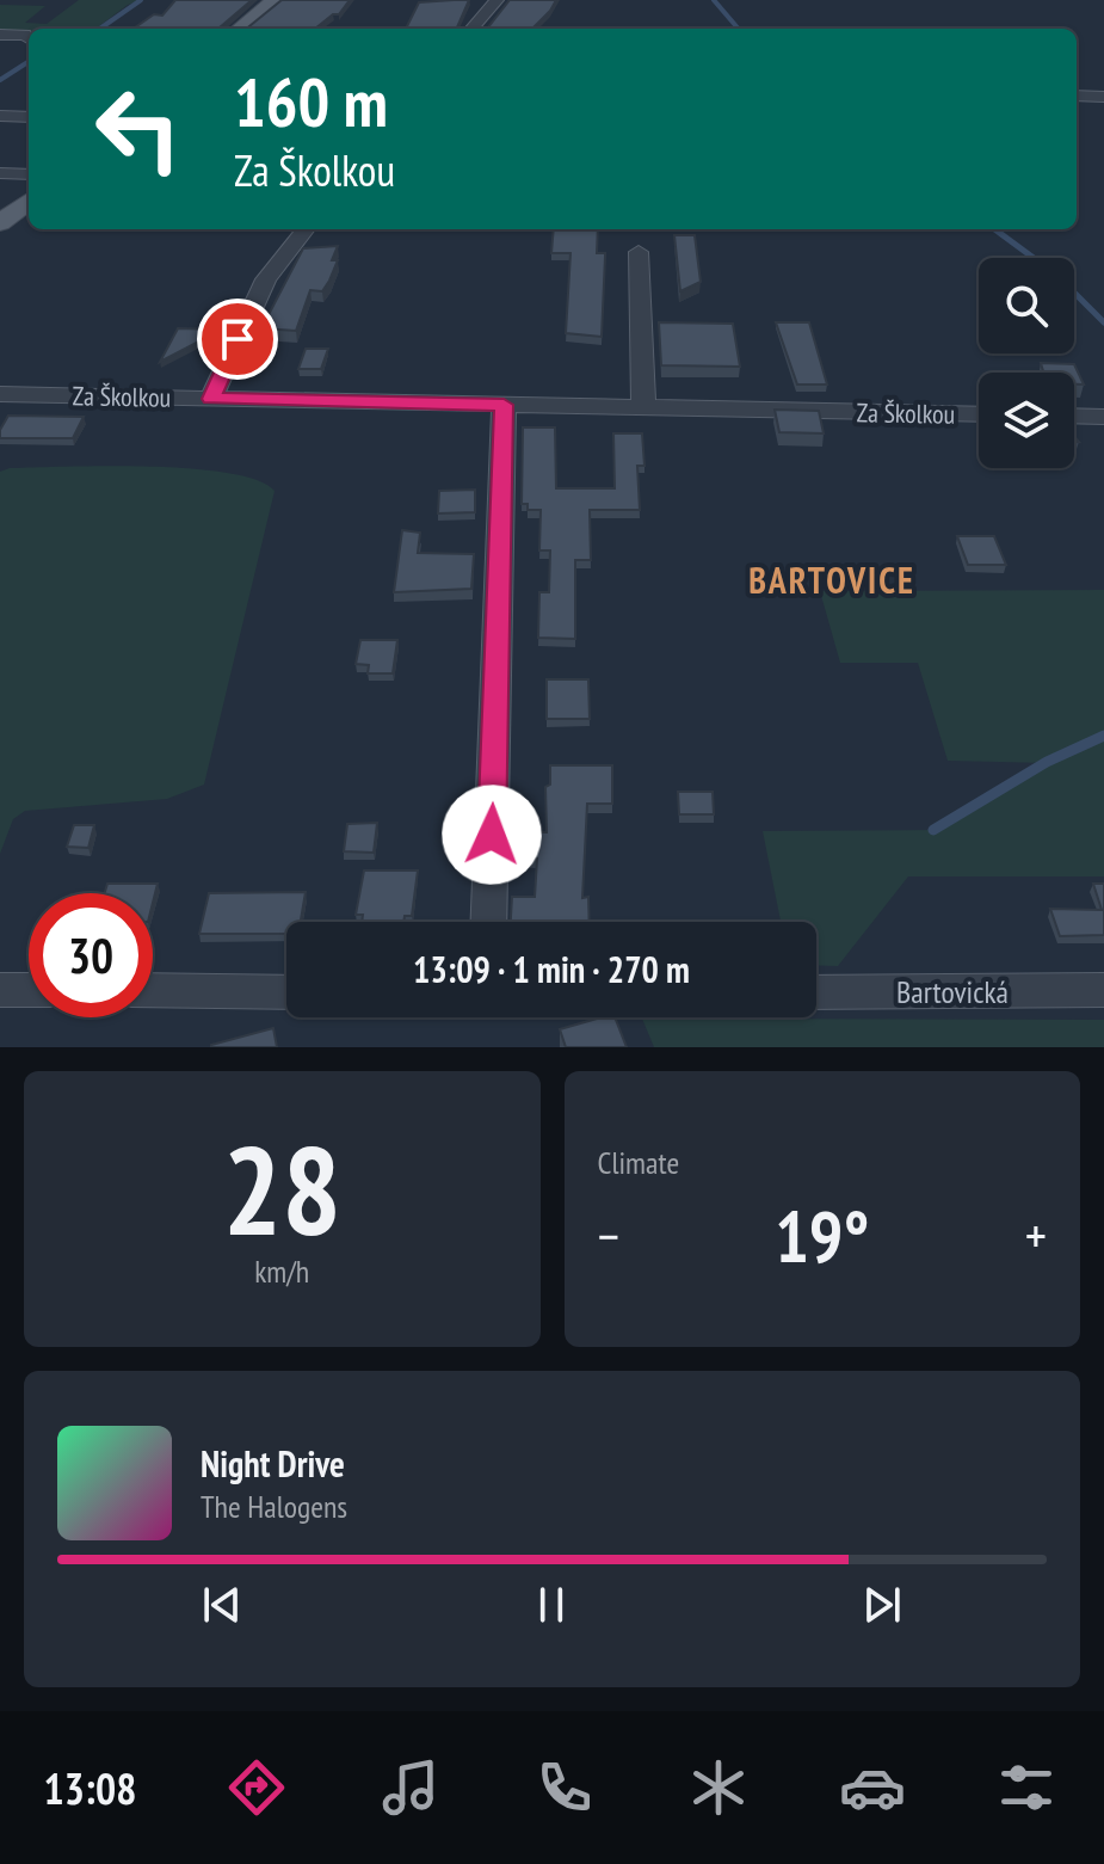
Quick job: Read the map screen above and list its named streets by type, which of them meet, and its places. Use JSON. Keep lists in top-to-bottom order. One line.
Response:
{"streets":{"street":["Za Školkou","Bartovická"]},"districts":["BARTOVICE"],"page":{"turn":["160 m","Za Školkou"],"limit":"30","trip":"13:09 · 1 min · 270 m","tile":[["28","km/h"],"Climate"],"heat":["−","19°","+"],"song":["Night Drive","The Halogens"],"tabs":"13:08"}}
